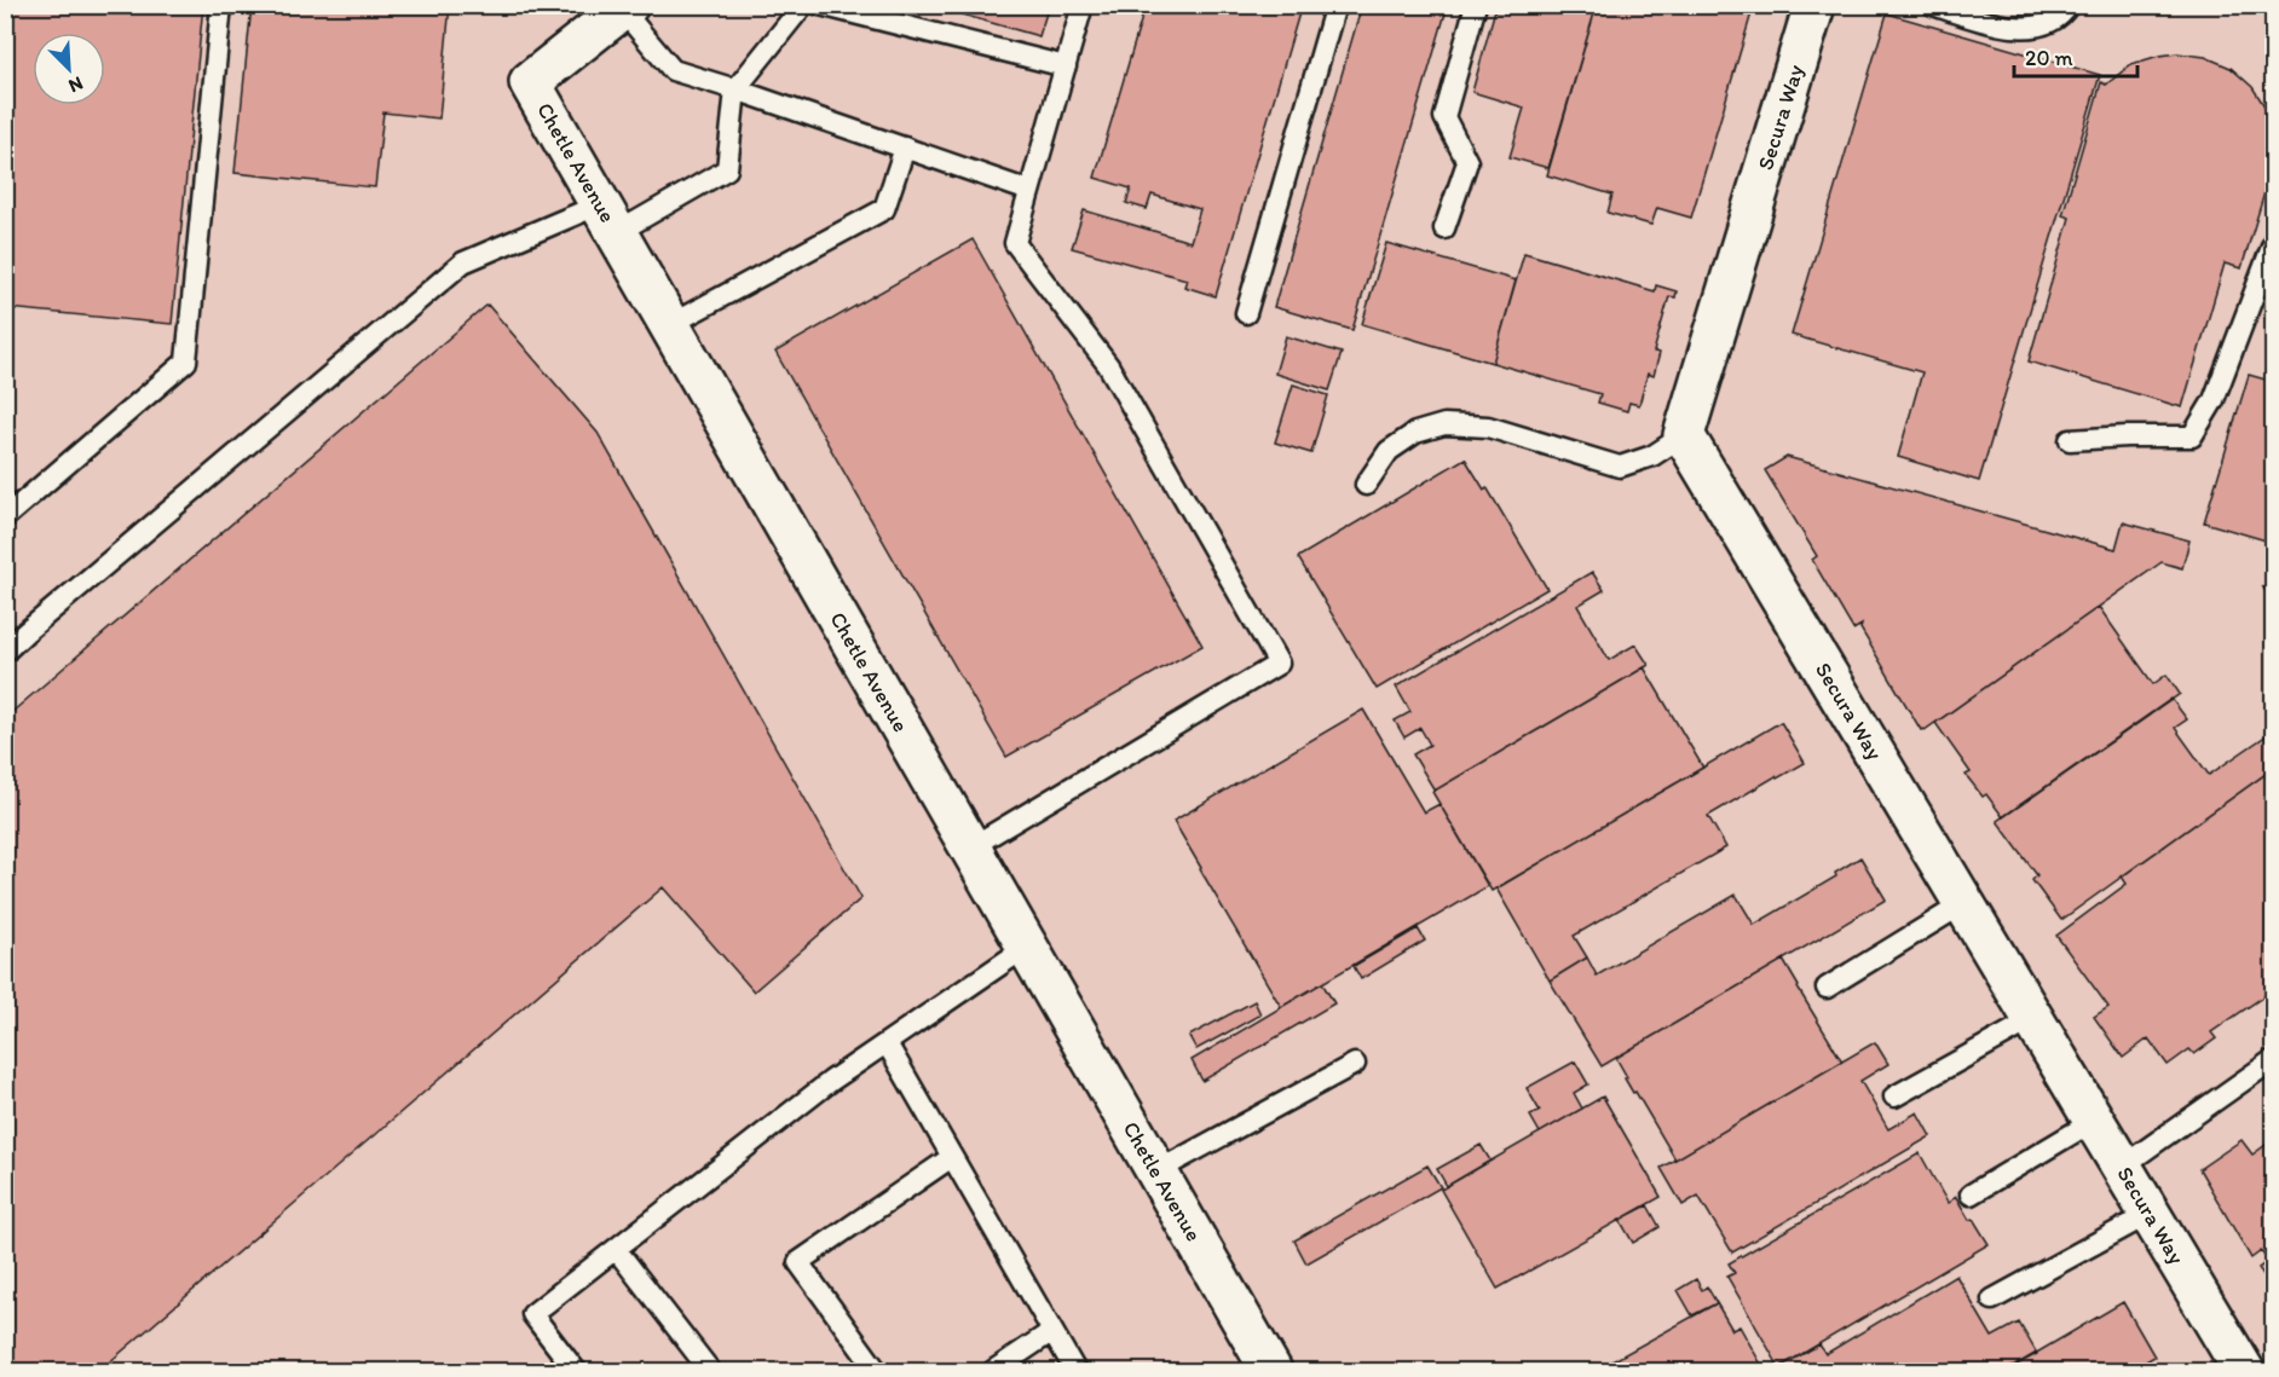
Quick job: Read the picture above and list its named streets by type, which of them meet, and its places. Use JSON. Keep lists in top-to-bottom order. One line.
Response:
{"streets":{"street":["Secura Way","Chetle Avenue"]},"scale_bar":"20 m","north":"bottom right"}
